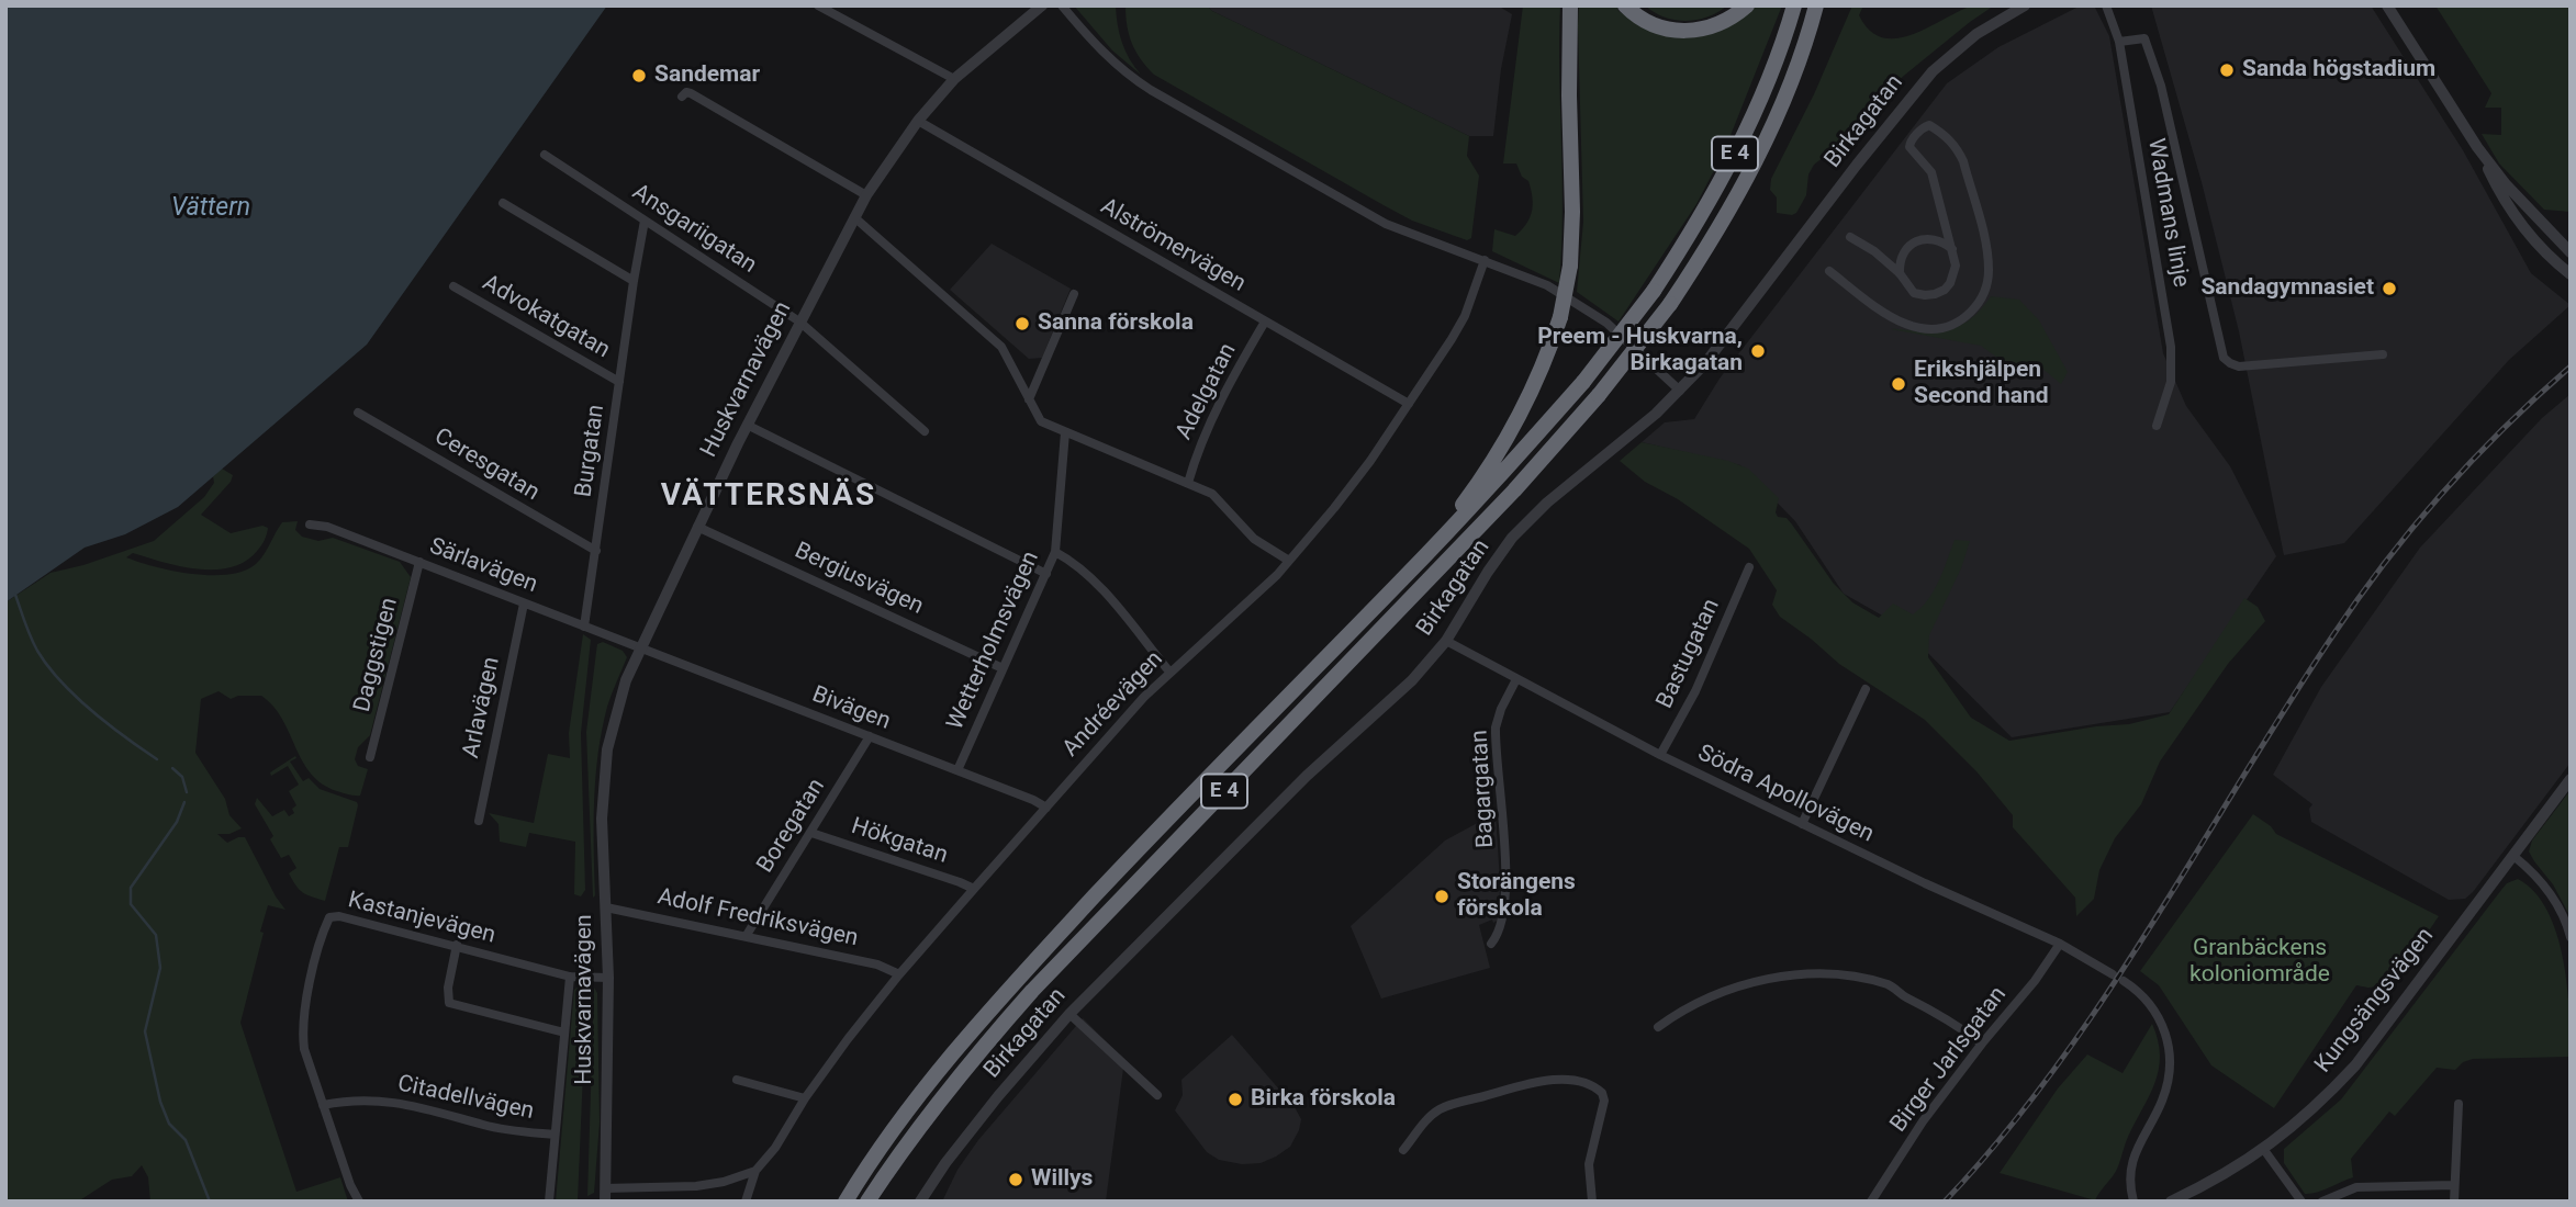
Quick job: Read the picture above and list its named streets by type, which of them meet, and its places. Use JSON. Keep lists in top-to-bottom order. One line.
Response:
{"streets":{"highway":["E 4"],"street":["Birkagatan","Wadmans linje","Ansgariigatan","Alströmervägen","Advokatgatan","Huskvarnavägen","Adelgatan","Burgatan","Ceresgatan","Särlavägen","Bergiusvägen","Wetterholmsvägen","Bastugatan","Daggstigen","Andréevägen","Arlavägen","Bivägen","Bagargatan","Södra Apollovägen","Boregatan","Hökgatan","Kastanjevägen","Adolf Fredriksvägen","Kungsängsvägen","Birger Jarlsgatan","Citadellvägen"]},"crossings":[["Birkagatan","Södra Apollovägen"],["Ansgariigatan","Huskvarnavägen"],["Ansgariigatan","Burgatan"],["Alströmervägen","Huskvarnavägen"],["Alströmervägen","Adelgatan"],["Alströmervägen","Andréevägen"],["Advokatgatan","Burgatan"],["Huskvarnavägen","Särlavägen"],["Huskvarnavägen","Bergiusvägen"],["Huskvarnavägen","Bivägen"],["Huskvarnavägen","Kastanjevägen"],["Huskvarnavägen","Adolf Fredriksvägen"],["Burgatan","Ceresgatan"],["Burgatan","Särlavägen"],["Särlavägen","Daggstigen"],["Särlavägen","Arlavägen"],["Särlavägen","Bivägen"],["Bergiusvägen","Wetterholmsvägen"],["Wetterholmsvägen","Bivägen"],["Bastugatan","Södra Apollovägen"],["Andréevägen","Bivägen"],["Andréevägen","Hökgatan"],["Andréevägen","Adolf Fredriksvägen"],["Bivägen","Boregatan"],["Bagargatan","Södra Apollovägen"],["Södra Apollovägen","Birger Jarlsgatan"],["Boregatan","Hökgatan"],["Boregatan","Adolf Fredriksvägen"],["Kastanjevägen","Citadellvägen"]],"districts":["VÄTTERSNÄS"],"water":["Vättern"],"parks":["Granbäckens koloniområde"],"places":["Sanda högstadium","Sandemar","Sandagymnasiet","Sanna förskola","Preem - Huskvarna, Birkagatan","Erikshjälpen Second hand","Storängens förskola","Birka förskola","Willys"]}
